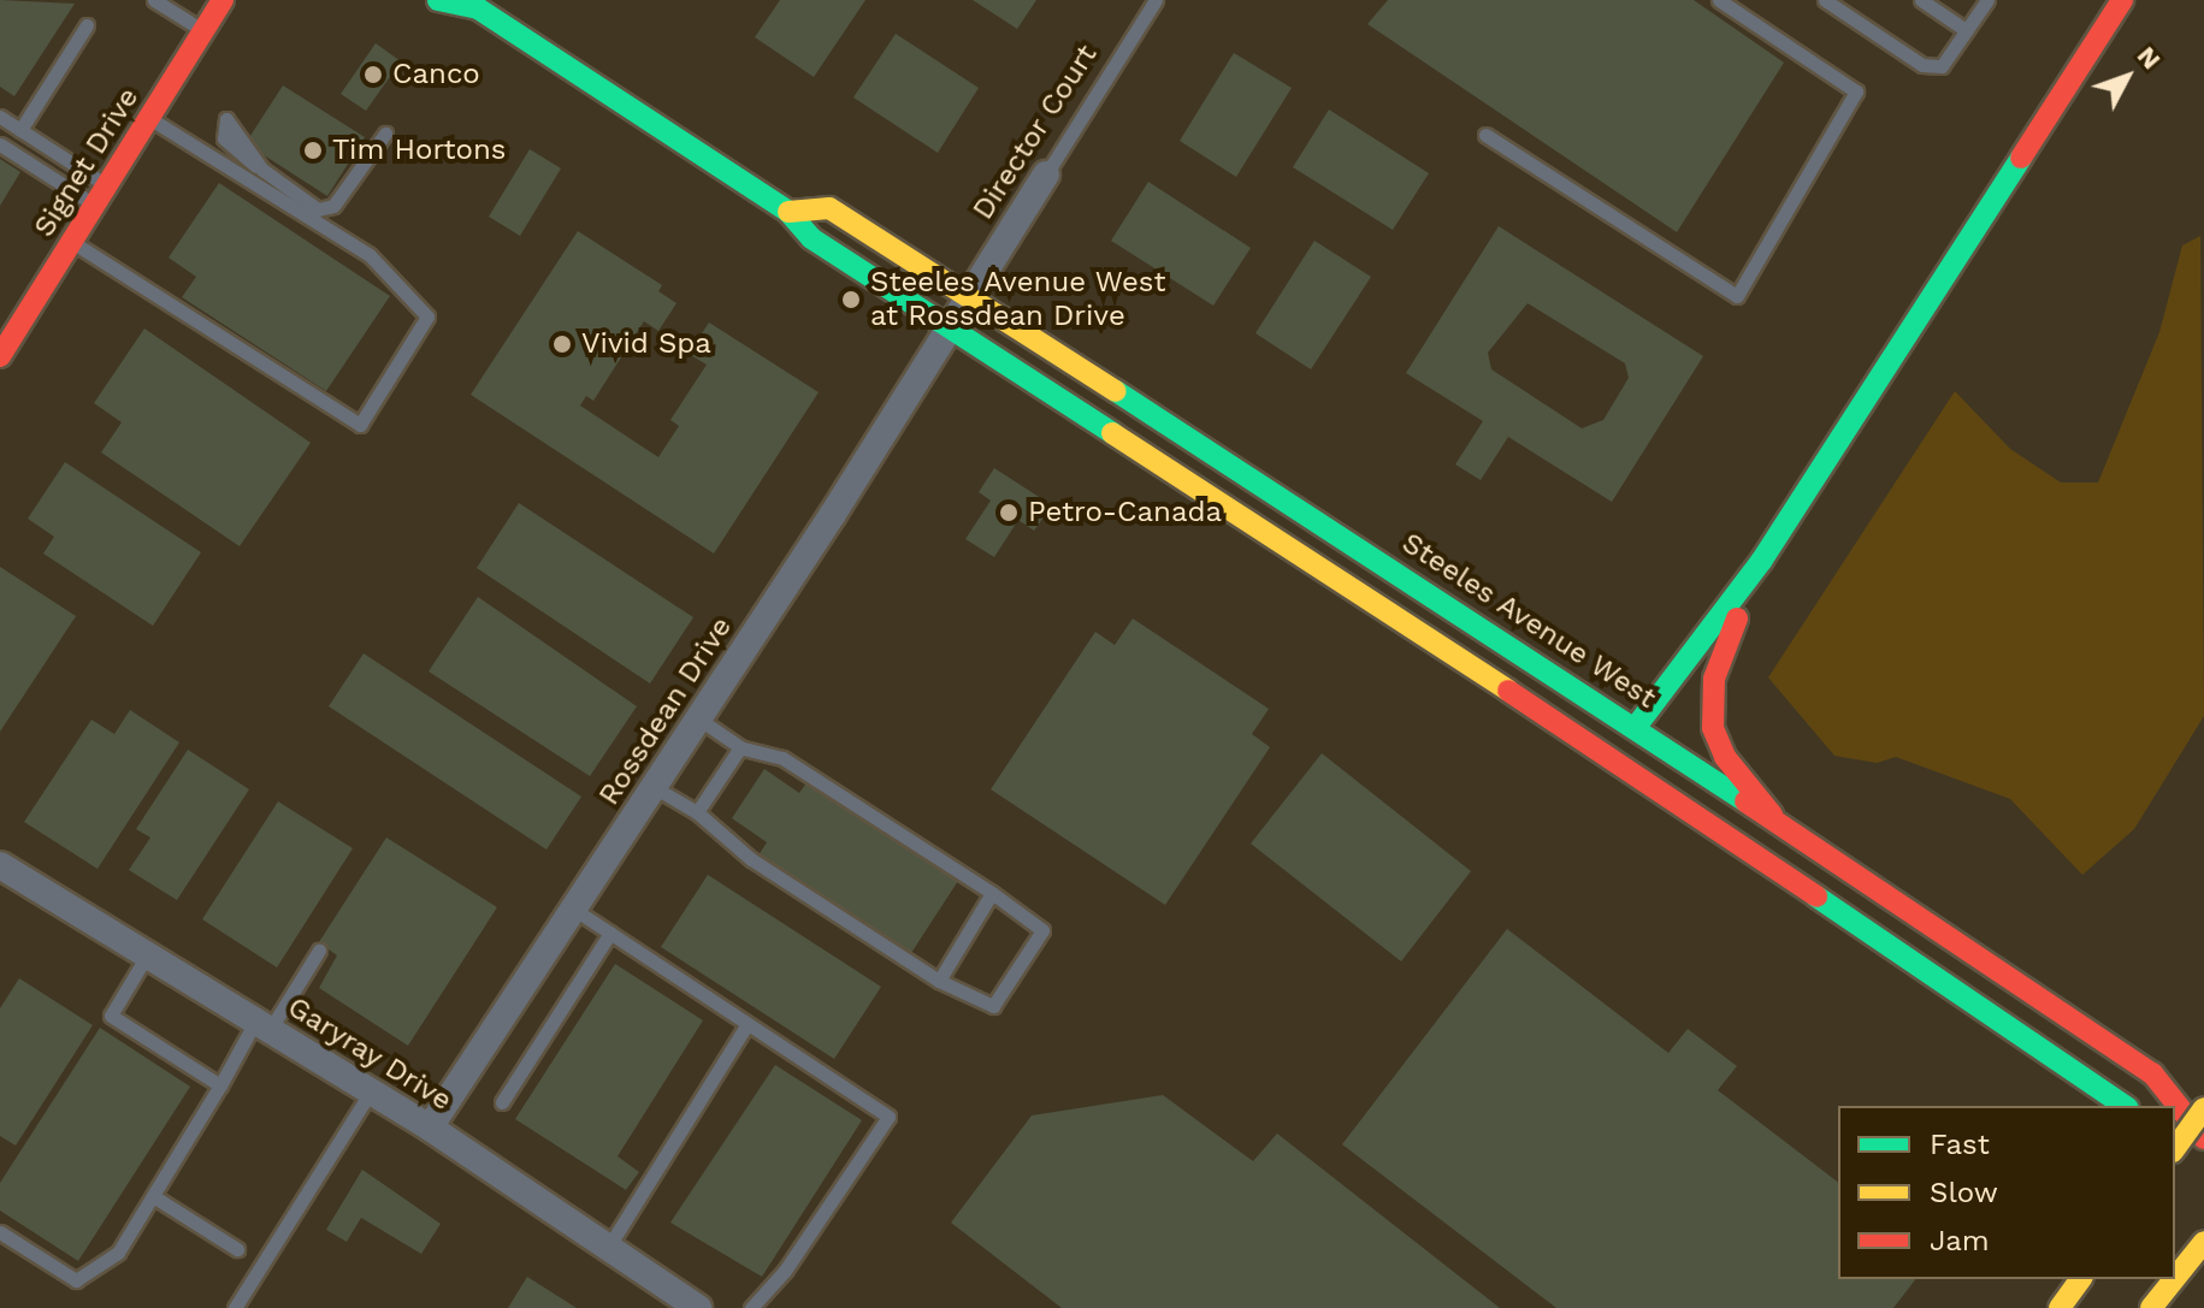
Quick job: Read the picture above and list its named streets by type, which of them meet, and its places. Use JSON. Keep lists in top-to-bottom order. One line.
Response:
{"streets":{"main road":["Signet Drive","Steeles Avenue West"],"street":["Director Court","Rossdean Drive","Garyray Drive"]},"crossings":[["Director Court","Steeles Avenue West"],["Director Court","Rossdean Drive"],["Rossdean Drive","Garyray Drive"]],"places":["Canco","Tim Hortons","Steeles Avenue West at Rossdean Drive","Vivid Spa","Petro-Canada"],"legend":["Fast","Slow","Jam"],"north":"top right"}
